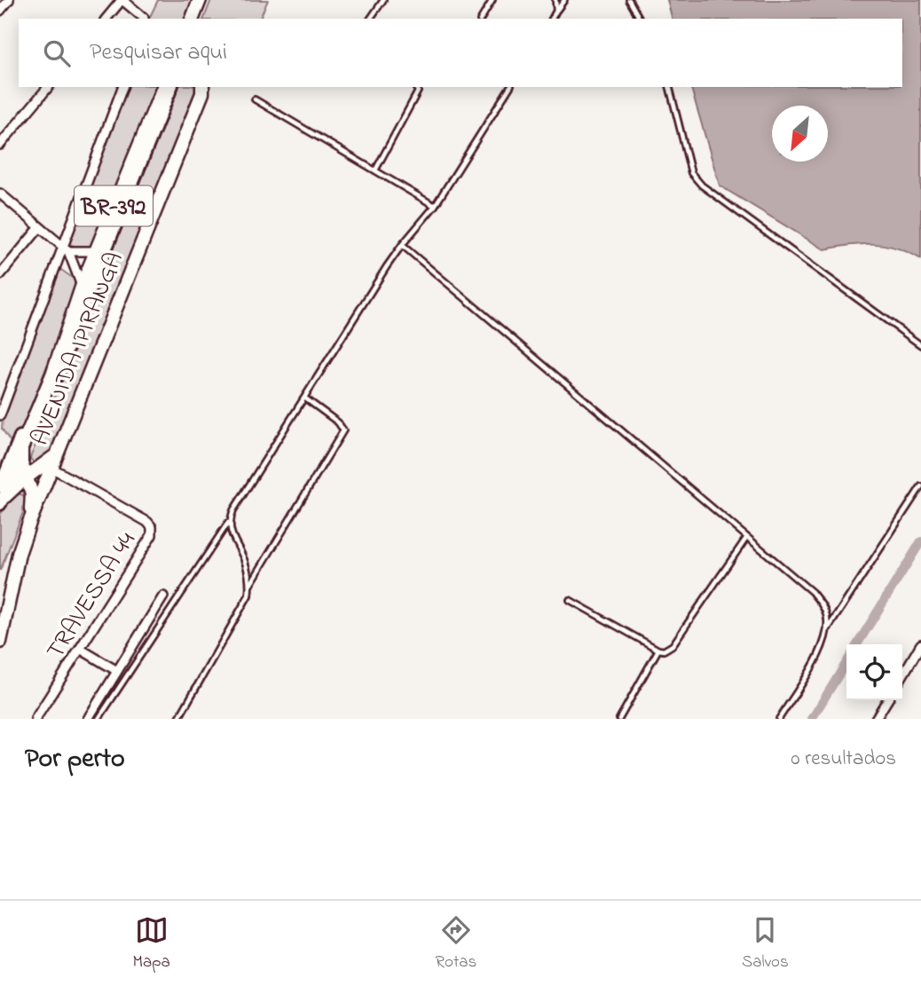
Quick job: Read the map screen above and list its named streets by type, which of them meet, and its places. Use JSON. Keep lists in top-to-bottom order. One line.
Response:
{"streets":{"main road":["BR-392","AVENIDA IPIRANGA"],"street":["TRAVESSA 44"]},"crossings":[["AVENIDA IPIRANGA","TRAVESSA 44"]],"north":"bottom left","page":{"search":"Pesquisar aqui","heading":["Por perto","0 resultados"],"nav":["Mapa","Rotas","Salvos"]}}
